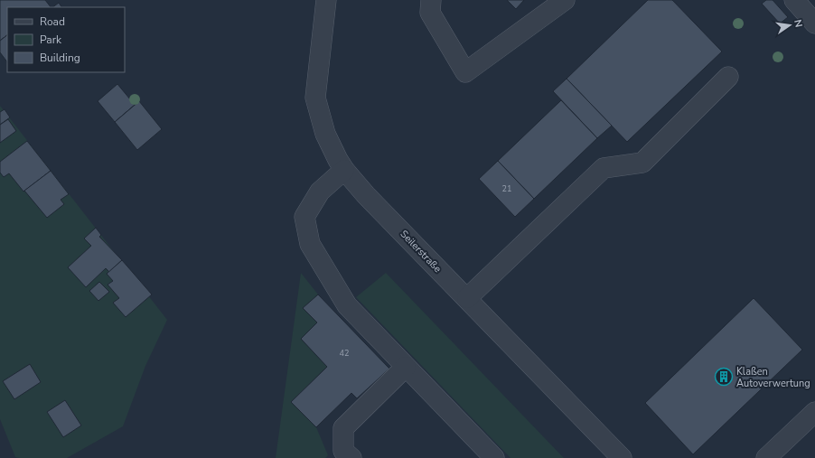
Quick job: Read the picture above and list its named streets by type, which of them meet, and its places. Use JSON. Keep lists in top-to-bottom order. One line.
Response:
{"streets":{"street":["Seilerstraße"]},"places":{"building":["Klaßen Autoverwertung"]},"house_numbers":["21","42"],"legend":["Road","Park","Building"],"north":"right"}
